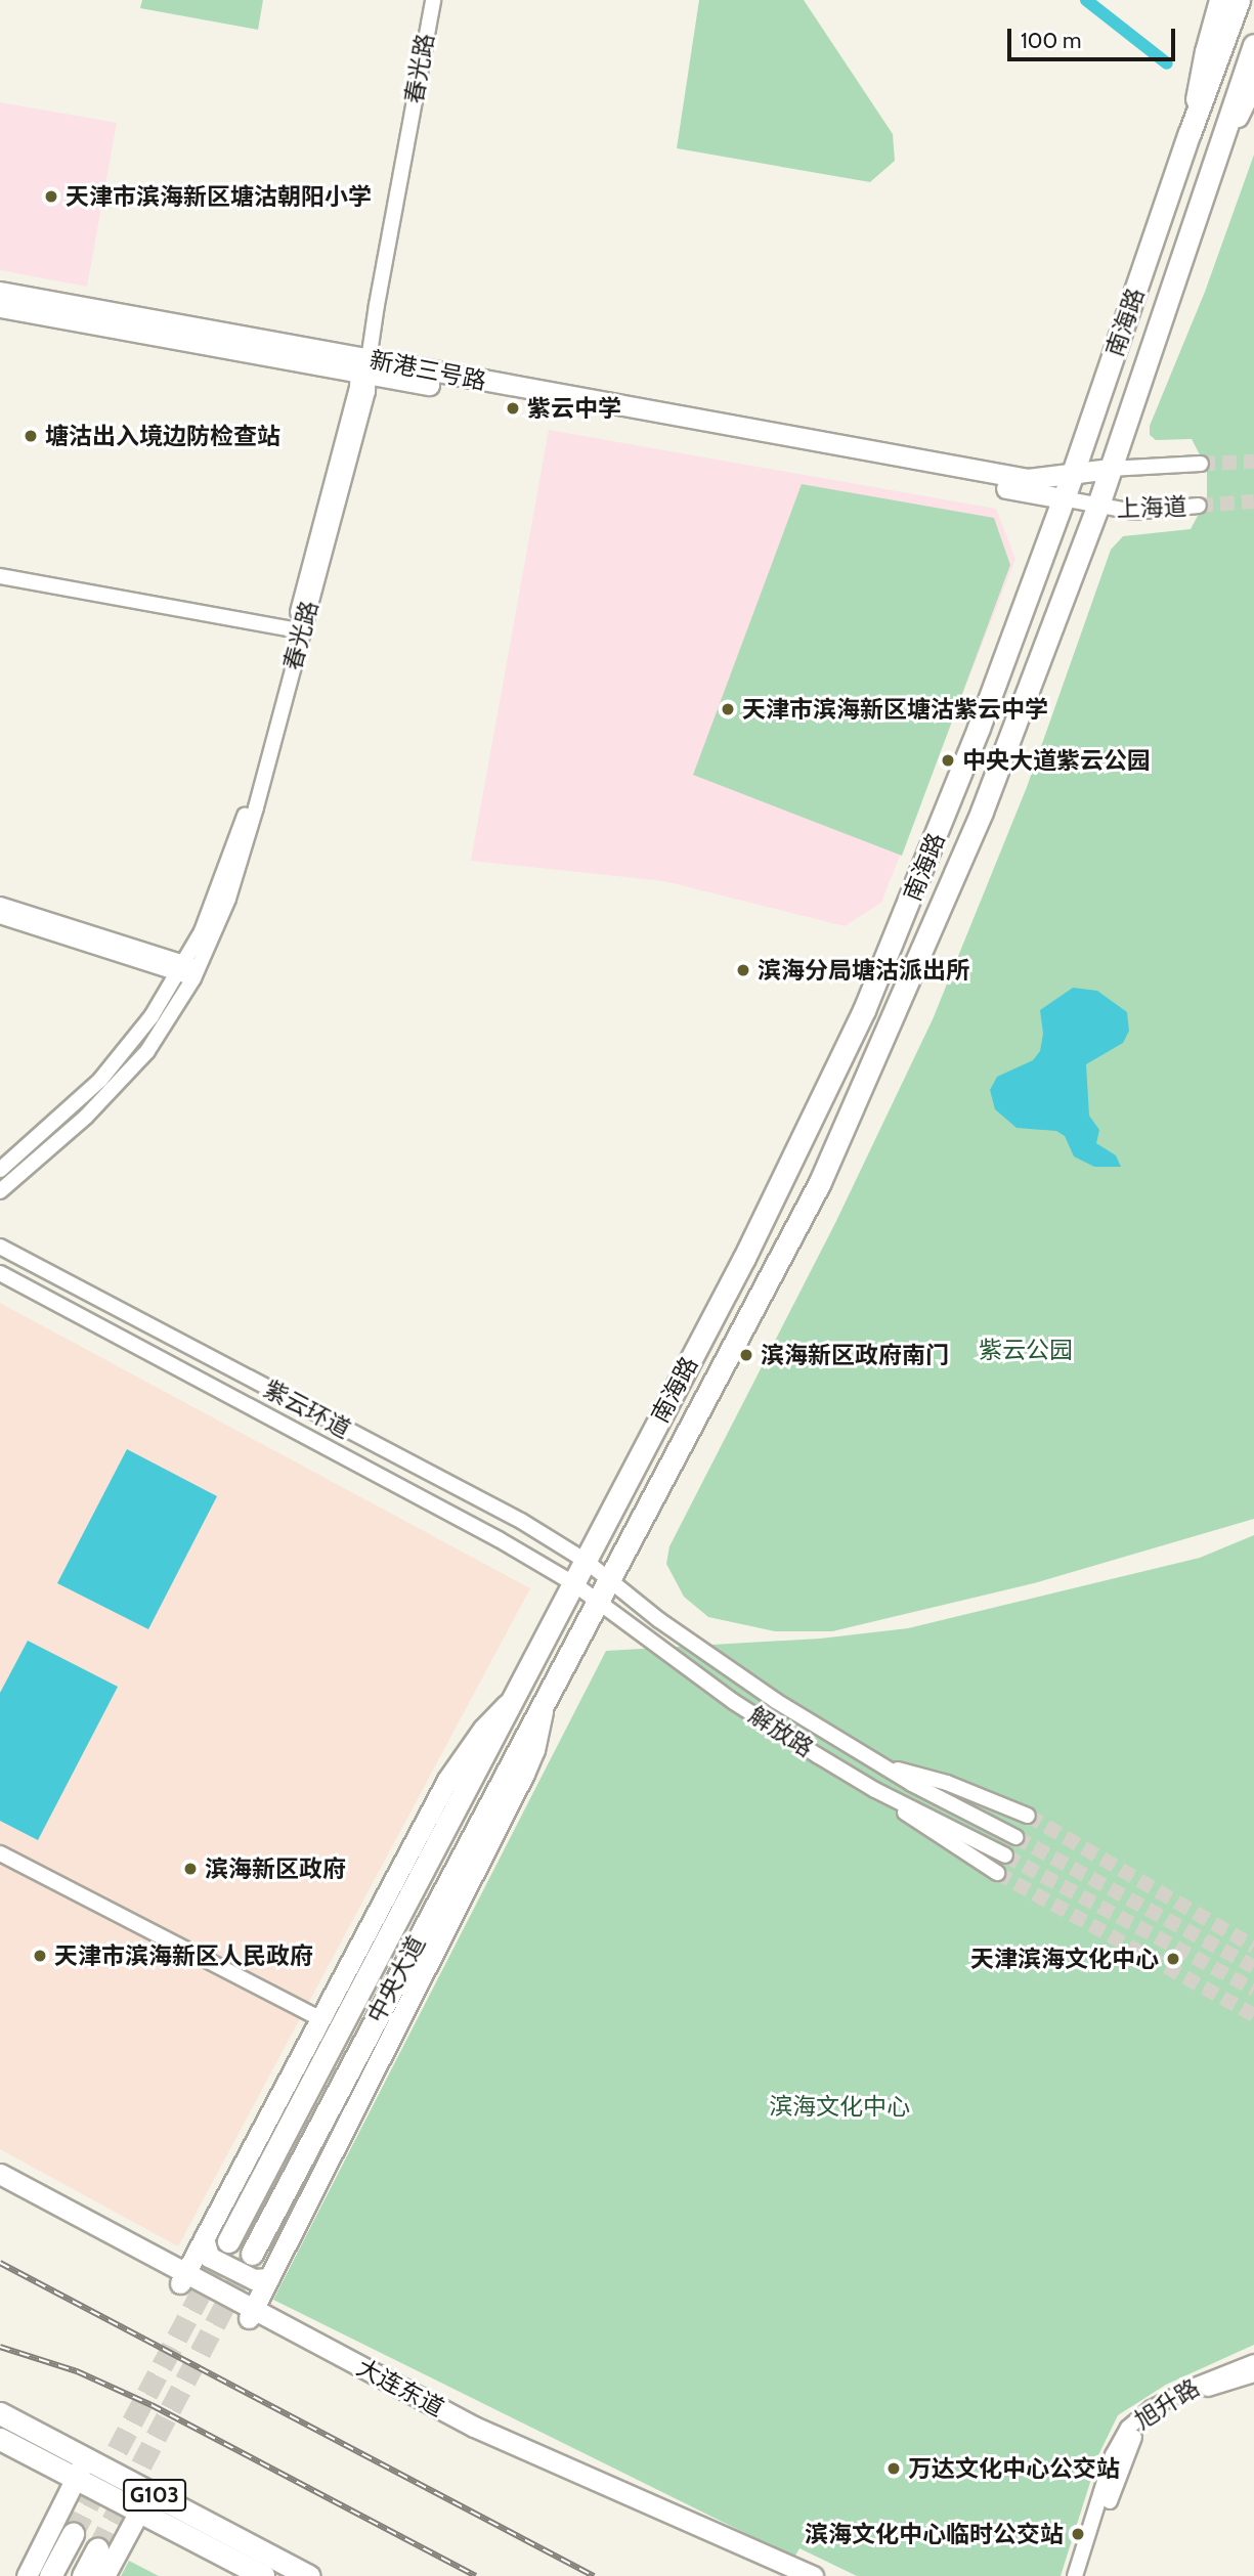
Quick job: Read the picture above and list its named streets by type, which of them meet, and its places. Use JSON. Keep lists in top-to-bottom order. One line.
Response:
{"streets":{"highway":["南海路","中央大道","G103"],"main road":["新港三号路","大连东道"],"street":["春光路","上海道","紫云环道","解放路","旭升路"]},"crossings":[["春光路","新港三号路"],["南海路","新港三号路"],["南海路","上海道"],["南海路","紫云环道"],["南海路","解放路"],["南海路","中央大道"],["新港三号路","上海道"],["紫云环道","解放路"]],"parks":["紫云公园","滨海文化中心"],"places":["天津市滨海新区塘沽朝阳小学","紫云中学","塘沽出入境边防检查站","天津市滨海新区塘沽紫云中学","中央大道紫云公园","滨海分局塘沽派出所","滨海新区政府南门","滨海新区政府","天津市滨海新区人民政府","天津滨海文化中心","万达文化中心公交站","滨海文化中心临时公交站"],"scale_bar":"100 m"}
